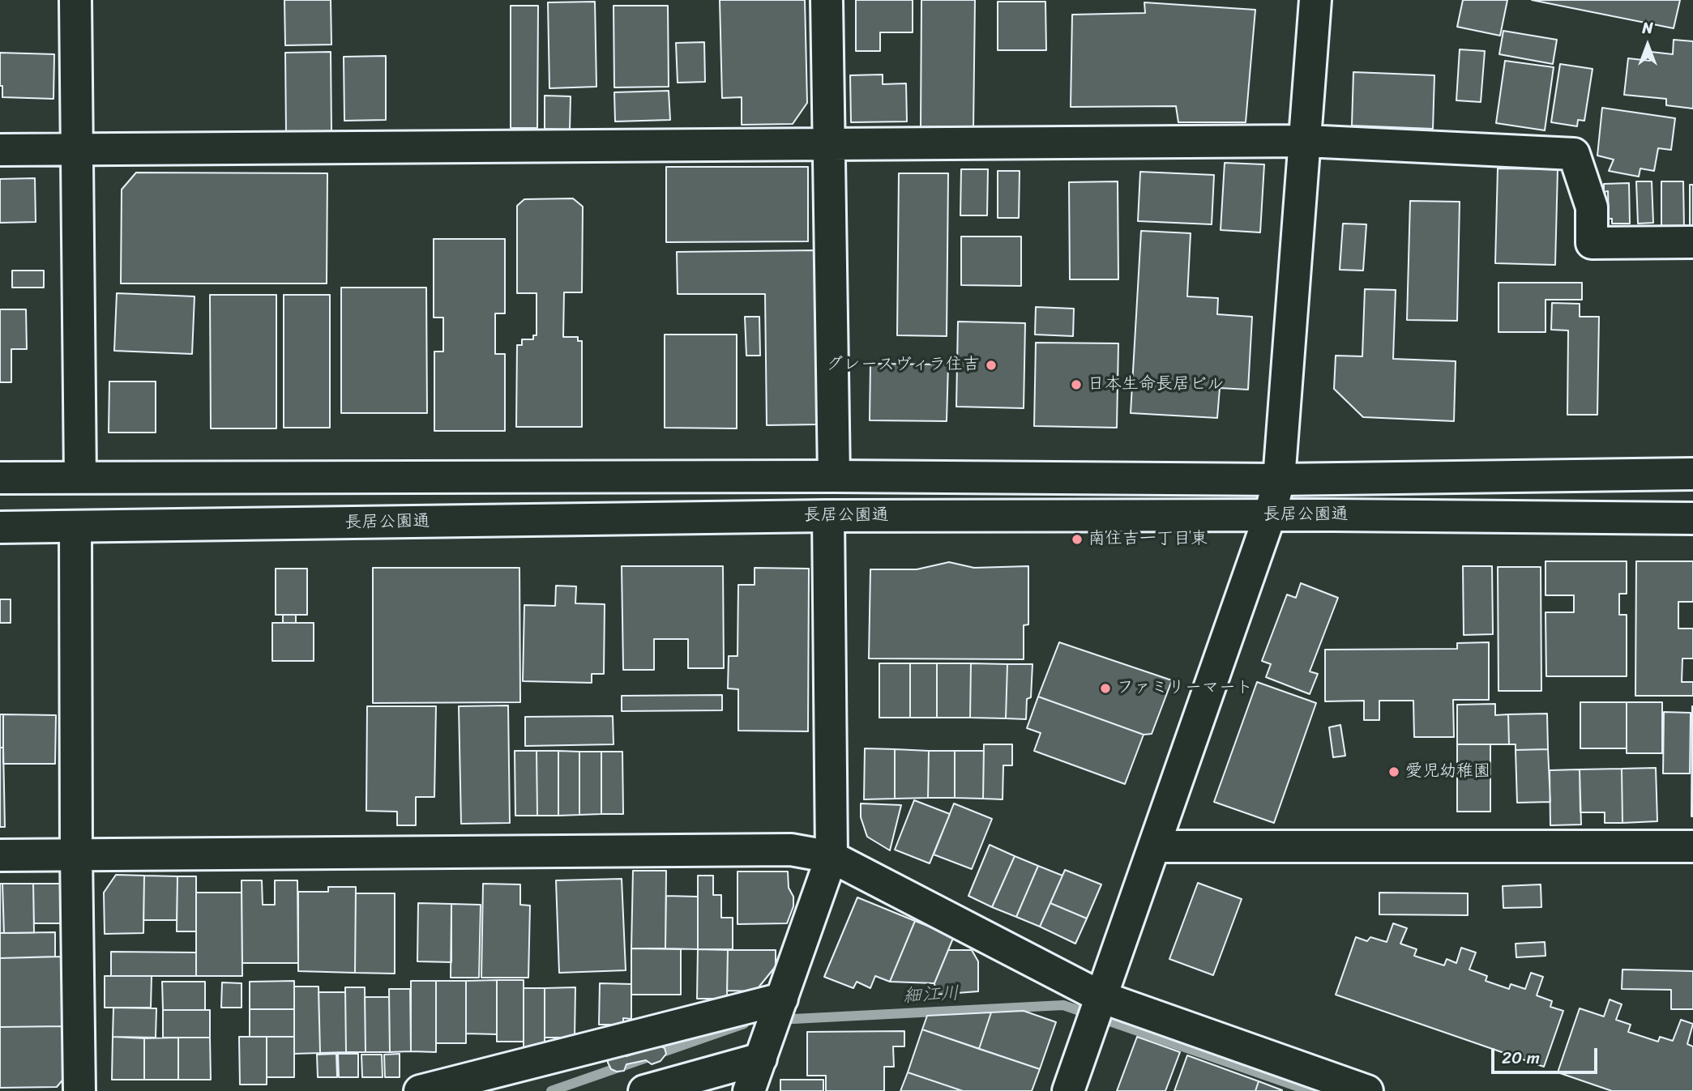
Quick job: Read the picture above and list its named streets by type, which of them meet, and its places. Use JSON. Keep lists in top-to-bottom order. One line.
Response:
{"streets":{"main road":["長居公園通"]},"water":["細江川"],"places":["グレースヴィラ住吉","日本生命長居ビル","南住吉一丁目東","ファミリーマート","愛児幼稚園"],"scale_bar":"20 m","north":"top"}
